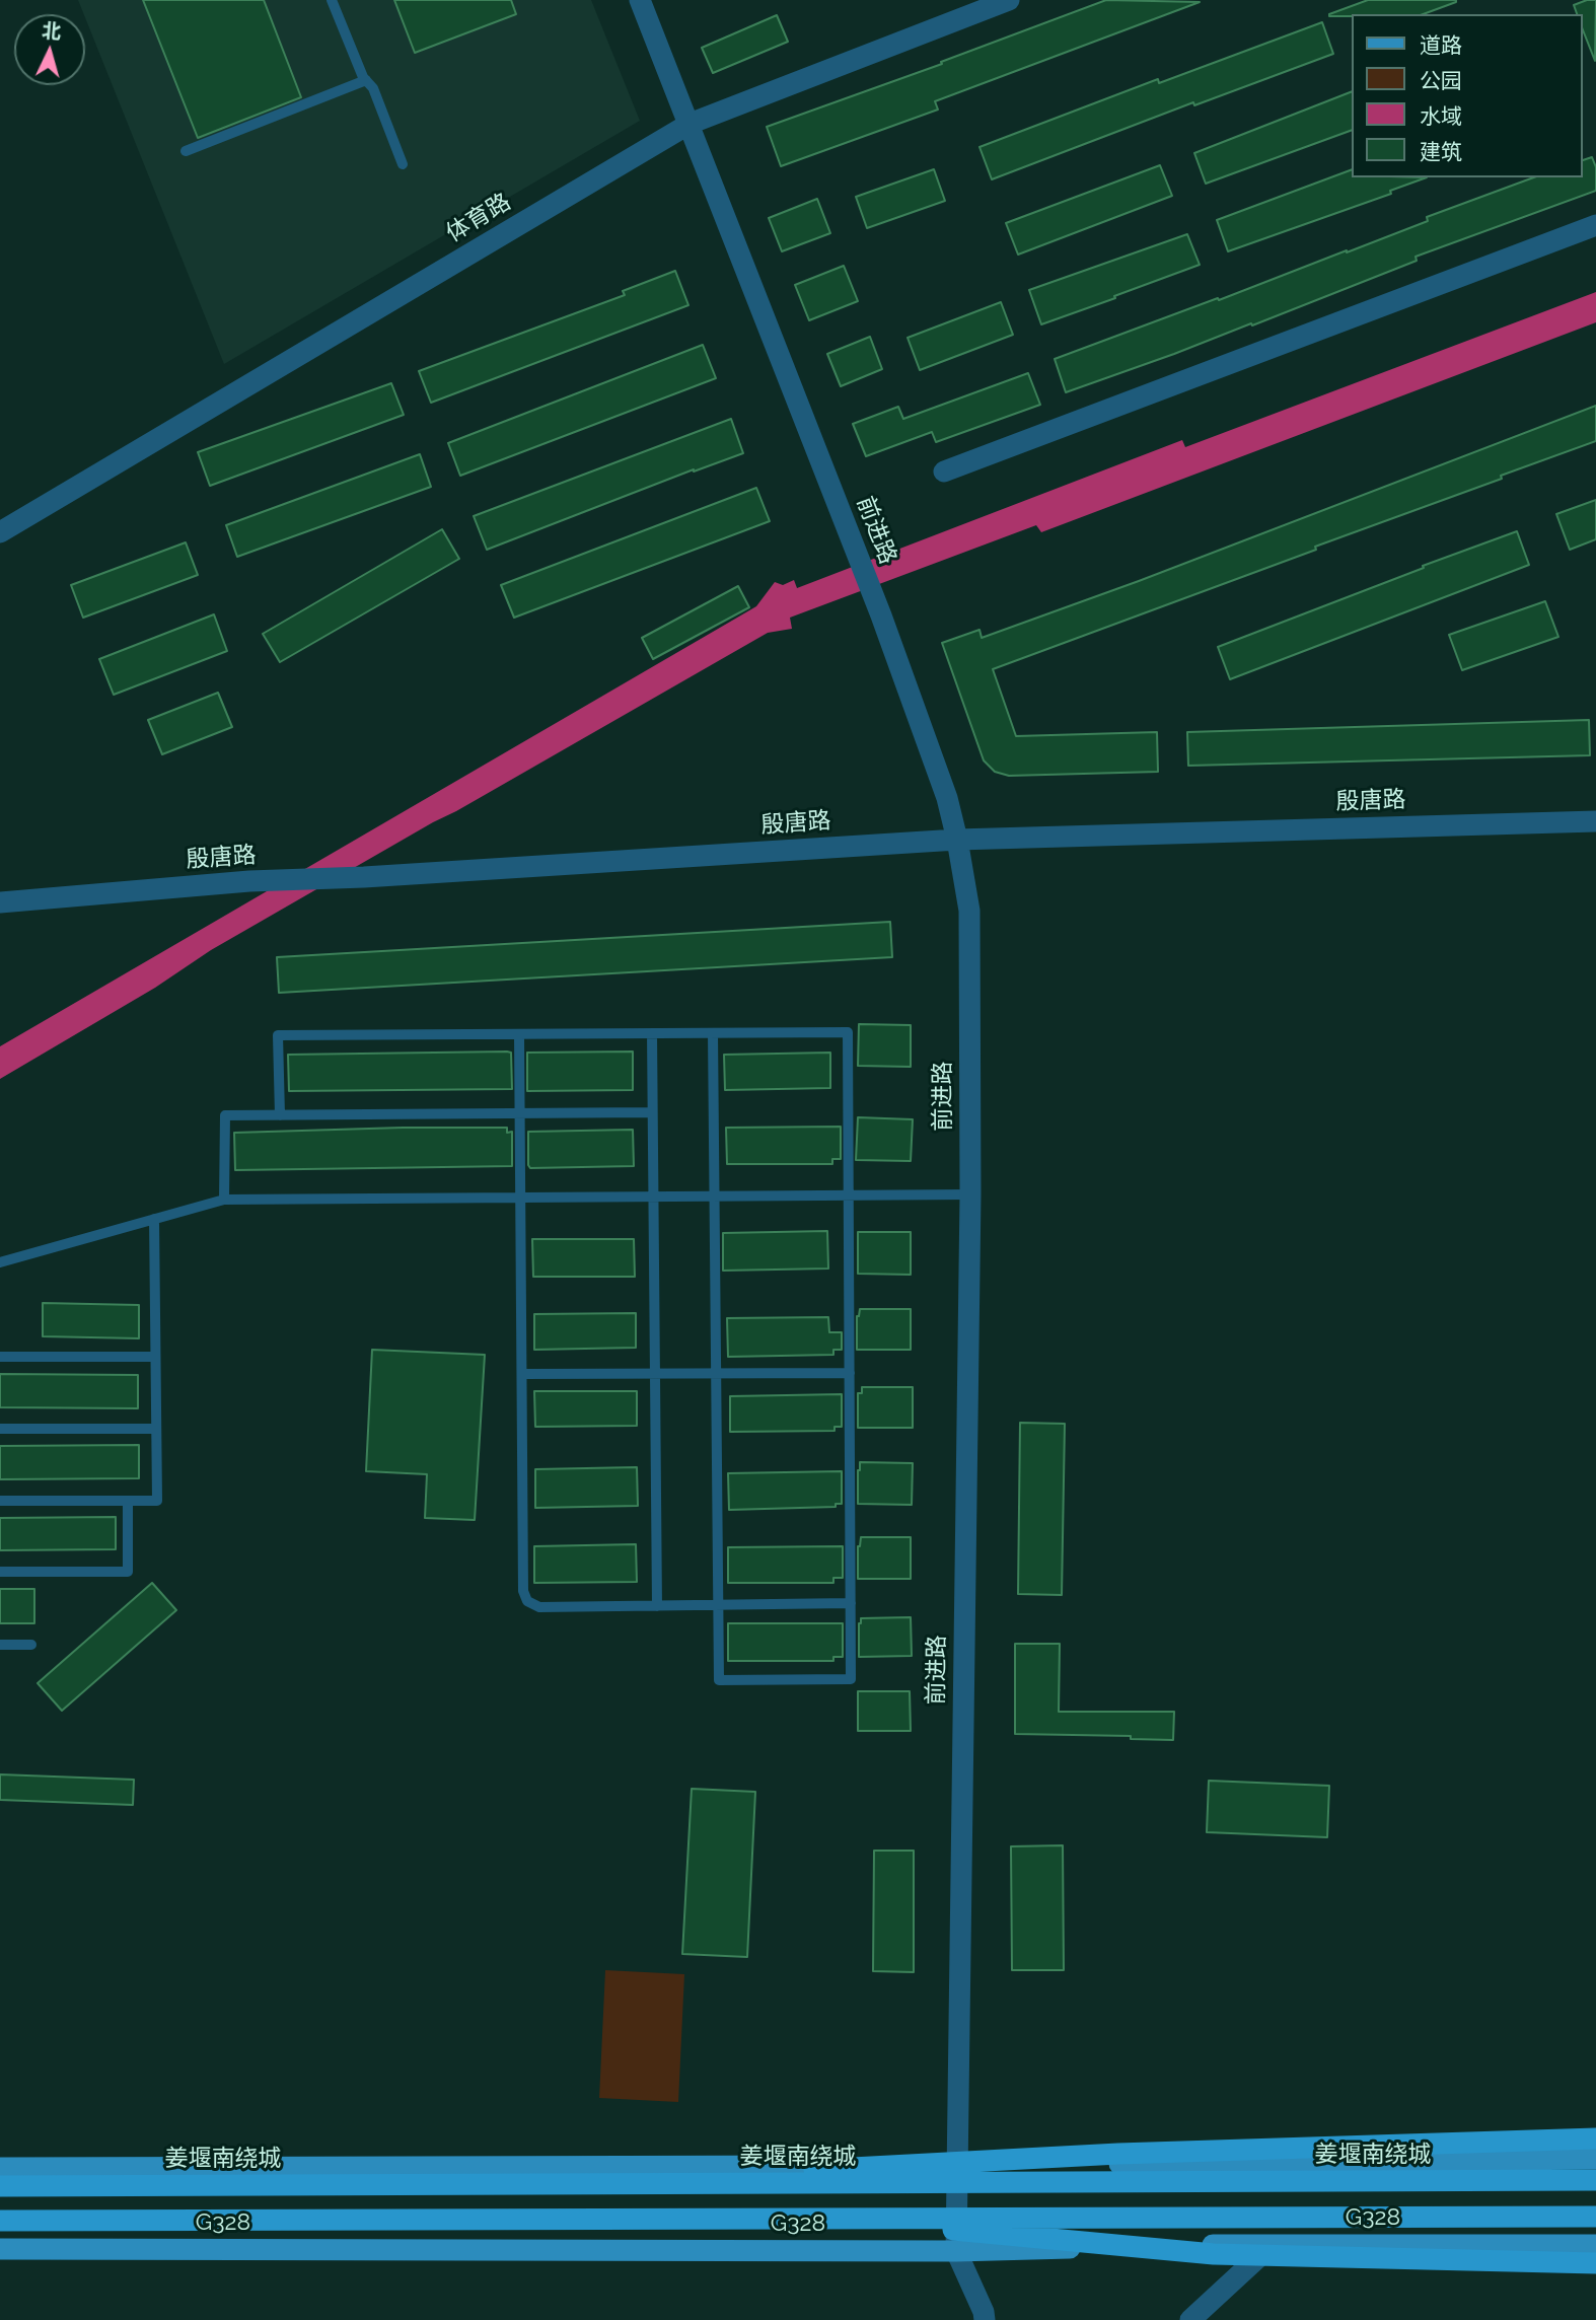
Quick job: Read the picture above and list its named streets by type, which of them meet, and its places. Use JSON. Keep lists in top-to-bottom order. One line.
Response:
{"streets":{"highway":["姜堰南绕城"],"main road":["G328"],"street":["体育路","前进路","殷唐路"]},"crossings":[["体育路","前进路"],["前进路","殷唐路"],["前进路","G328"]],"legend":["道路","公园","水域","建筑"],"north":"top"}
